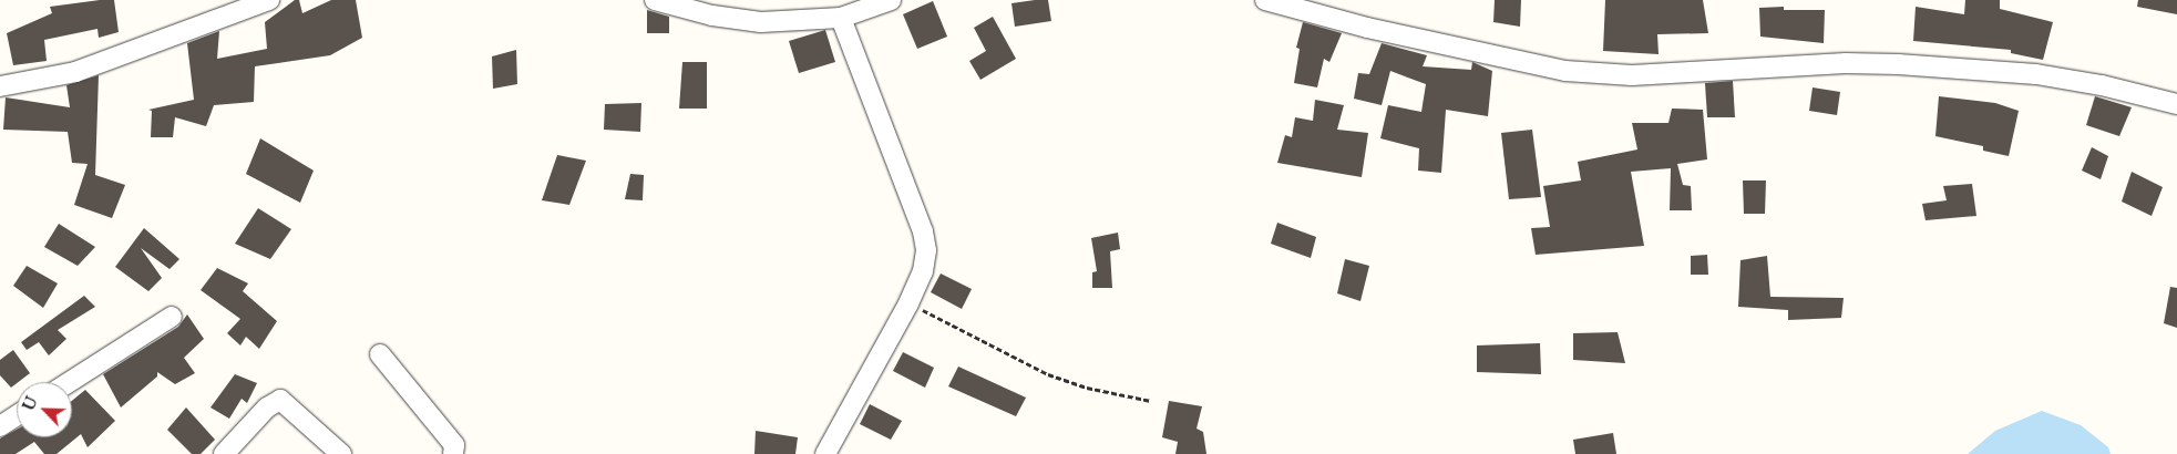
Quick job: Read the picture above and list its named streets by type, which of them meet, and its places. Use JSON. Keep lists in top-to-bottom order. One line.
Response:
{"north":"top left"}
